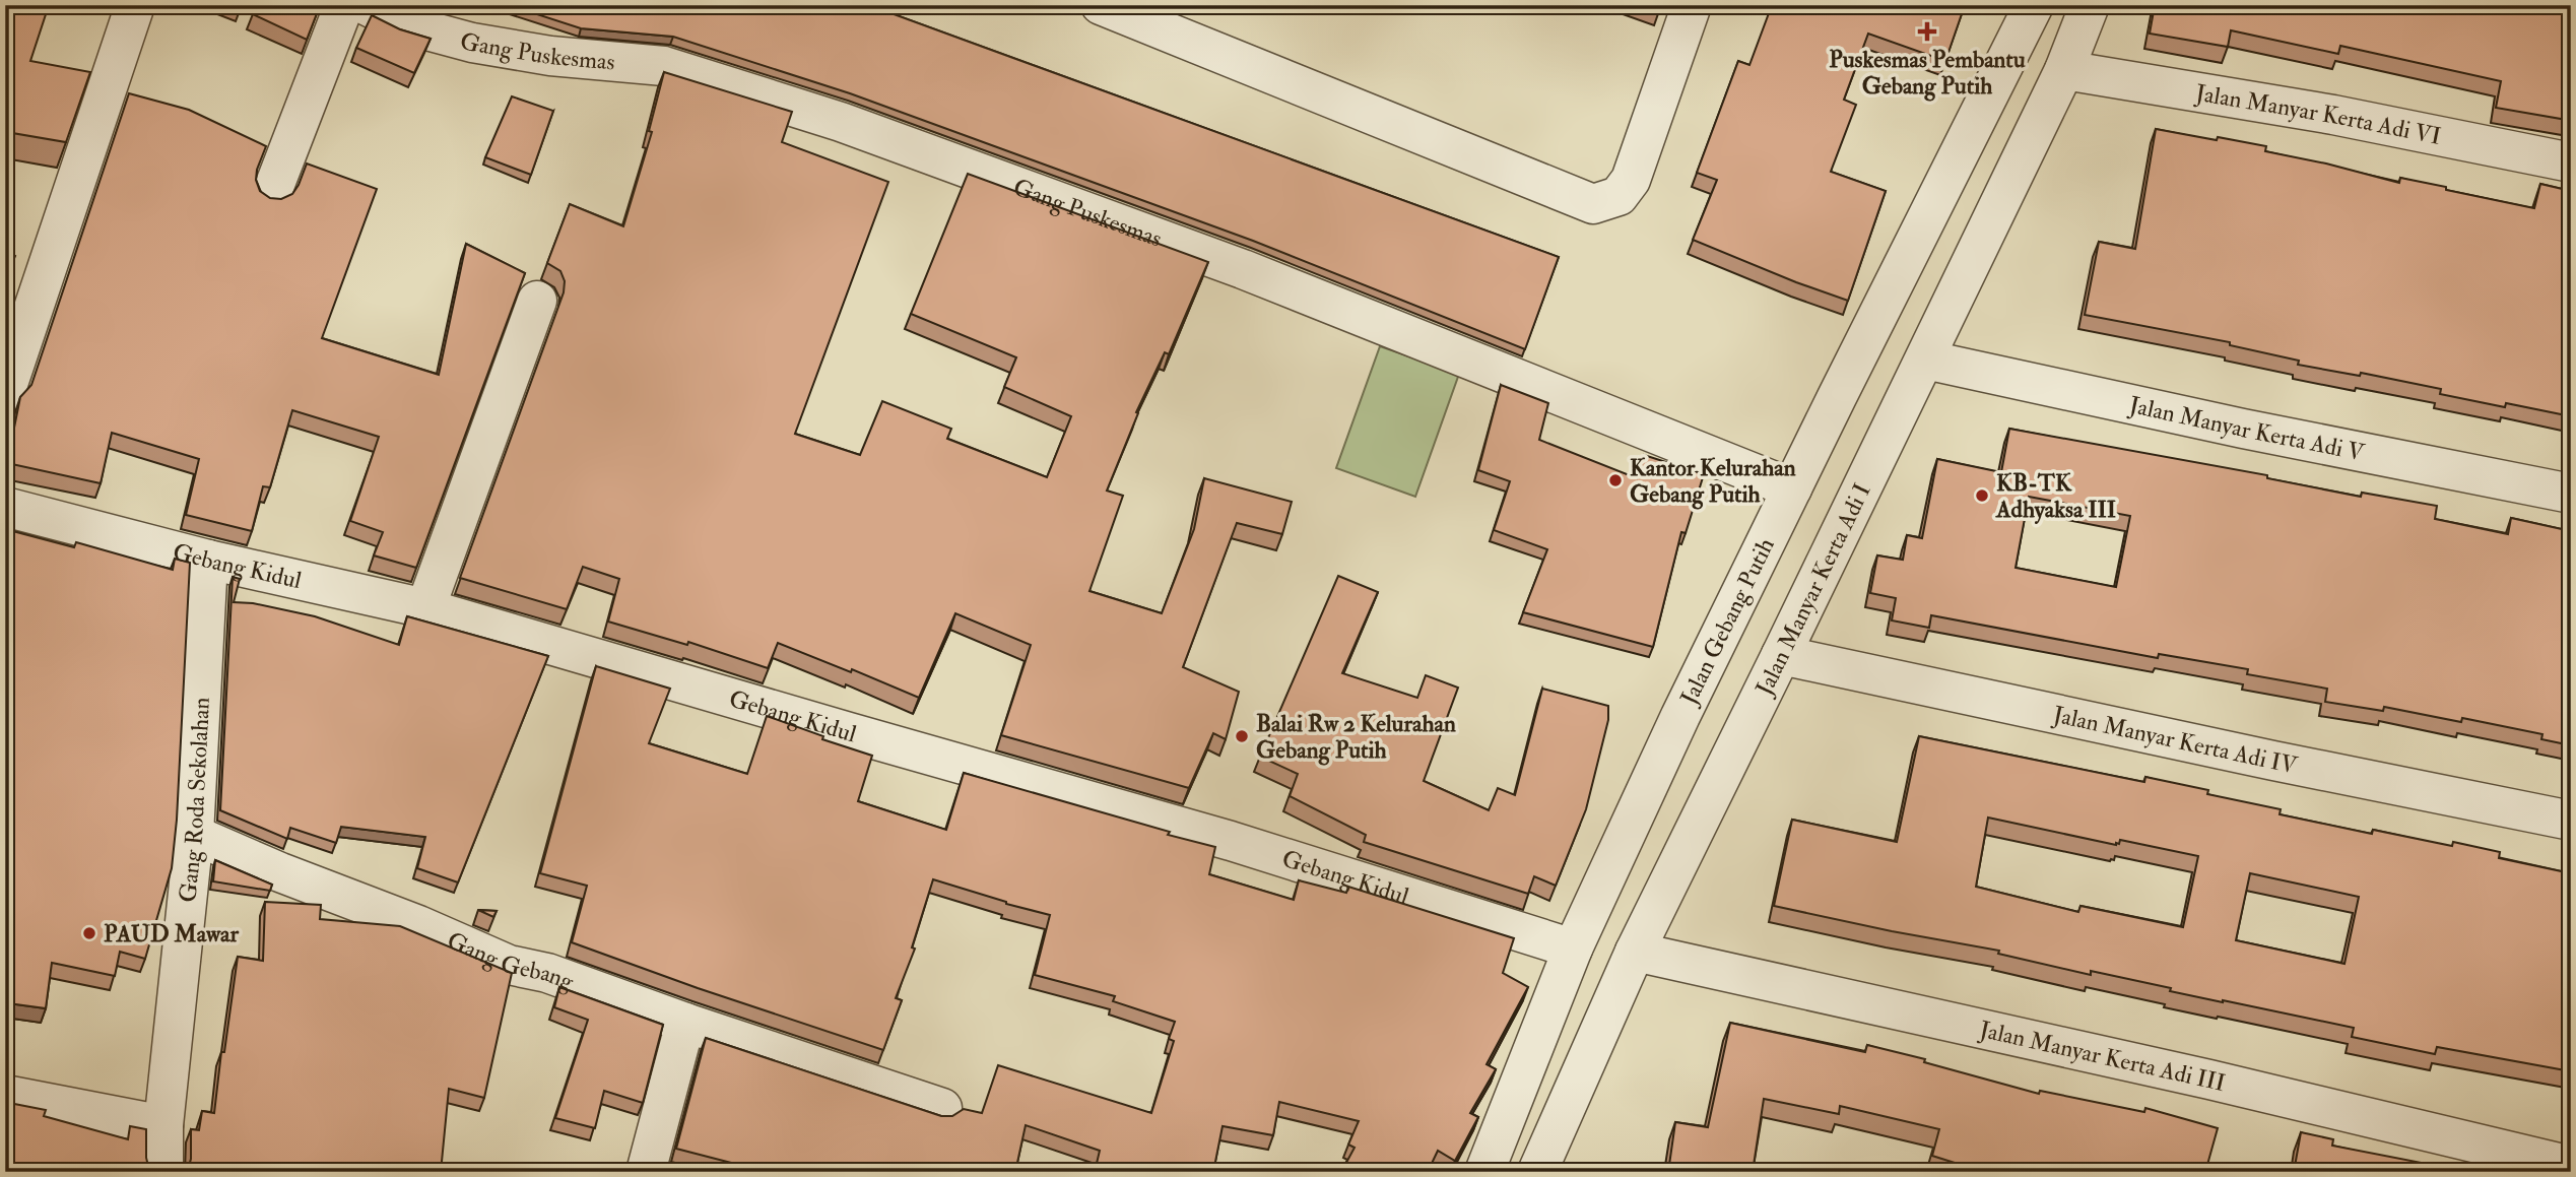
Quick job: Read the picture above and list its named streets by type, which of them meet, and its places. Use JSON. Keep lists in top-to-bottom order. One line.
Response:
{"streets":{"street":["Gang Puskesmas","Jalan Manyar Kerta Adi VI","Jalan Manyar Kerta Adi V","Gebang Kidul","Jalan Manyar Kerta Adi I","Jalan Gebang Putih","Jalan Manyar Kerta Adi IV","Gang Roda Sekolahan","Gang Gebang","Jalan Manyar Kerta Adi III"]},"crossings":[["Gang Puskesmas","Jalan Gebang Putih"],["Jalan Manyar Kerta Adi VI","Jalan Manyar Kerta Adi I"],["Jalan Manyar Kerta Adi V","Jalan Manyar Kerta Adi I"],["Gebang Kidul","Jalan Gebang Putih"],["Gebang Kidul","Gang Roda Sekolahan"],["Jalan Manyar Kerta Adi I","Jalan Manyar Kerta Adi IV"],["Jalan Manyar Kerta Adi I","Jalan Manyar Kerta Adi III"],["Gang Roda Sekolahan","Gang Gebang"]],"places":{"health":["Puskesmas Pembantu Gebang Putih"],"other":["Kantor Kelurahan Gebang Putih","KB-TK Adhyaksa III","Balai Rw 2 Kelurahan Gebang Putih","PAUD Mawar"]}}
